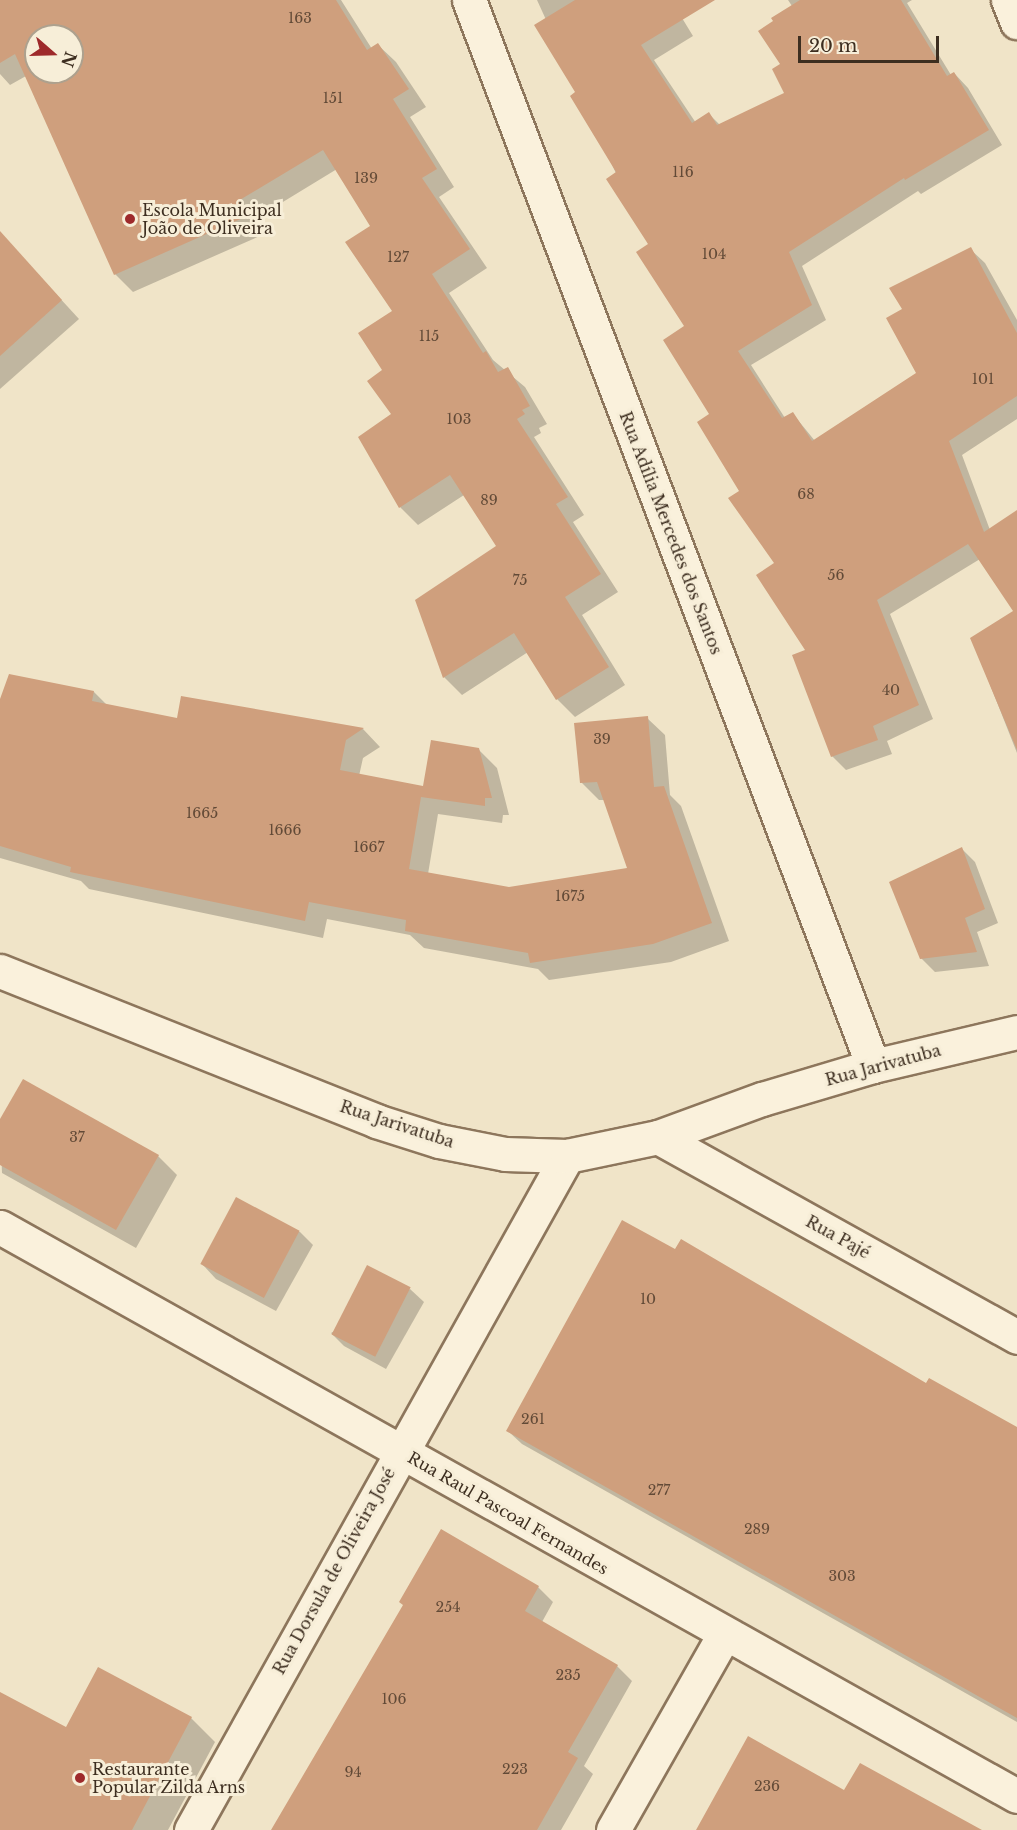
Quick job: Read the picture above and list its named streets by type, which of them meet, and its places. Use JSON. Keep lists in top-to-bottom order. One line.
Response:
{"streets":{"street":["Rua Adília Mercedes dos Santos","Rua Jarivatuba","Rua Pajé","Rua Raul Pascoal Fernandes","Rua Dorsula de Oliveira José"]},"crossings":[["Rua Adília Mercedes dos Santos","Rua Jarivatuba"],["Rua Jarivatuba","Rua Pajé"],["Rua Jarivatuba","Rua Dorsula de Oliveira José"],["Rua Raul Pascoal Fernandes","Rua Dorsula de Oliveira José"]],"places":["Escola Municipal João de Oliveira","Restaurante Popular Zilda Arns"],"house_numbers":["163","151","116","139","104","127","115","101","103","68","89","56","75","40","39","1665","1666","1667","1675","37","10","261","277","289","303","254","235","106","223","94","236"],"scale_bar":"20 m","north":"right"}
